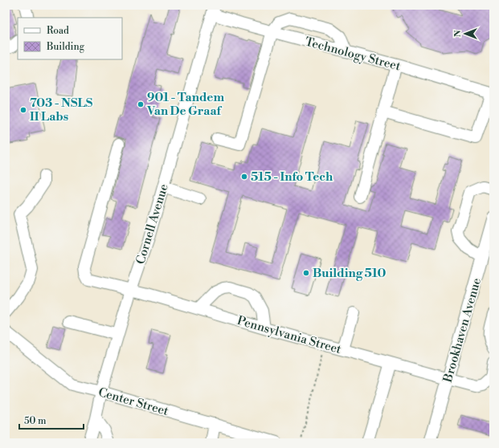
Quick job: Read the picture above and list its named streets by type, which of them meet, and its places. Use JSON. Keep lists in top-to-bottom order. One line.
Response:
{"streets":{"street":["Technology Street","Cornell Avenue","Brookhaven Avenue","Pennsylvania Street","Center Street"]},"crossings":[["Technology Street","Cornell Avenue"],["Cornell Avenue","Pennsylvania Street"],["Cornell Avenue","Center Street"],["Brookhaven Avenue","Pennsylvania Street"]],"places":["901 - Tandem Van De Graaf","703 - NSLS II Labs","515 - Info Tech","Building 510"],"legend":["Road","Building"],"scale_bar":"50 m","north":"left"}
